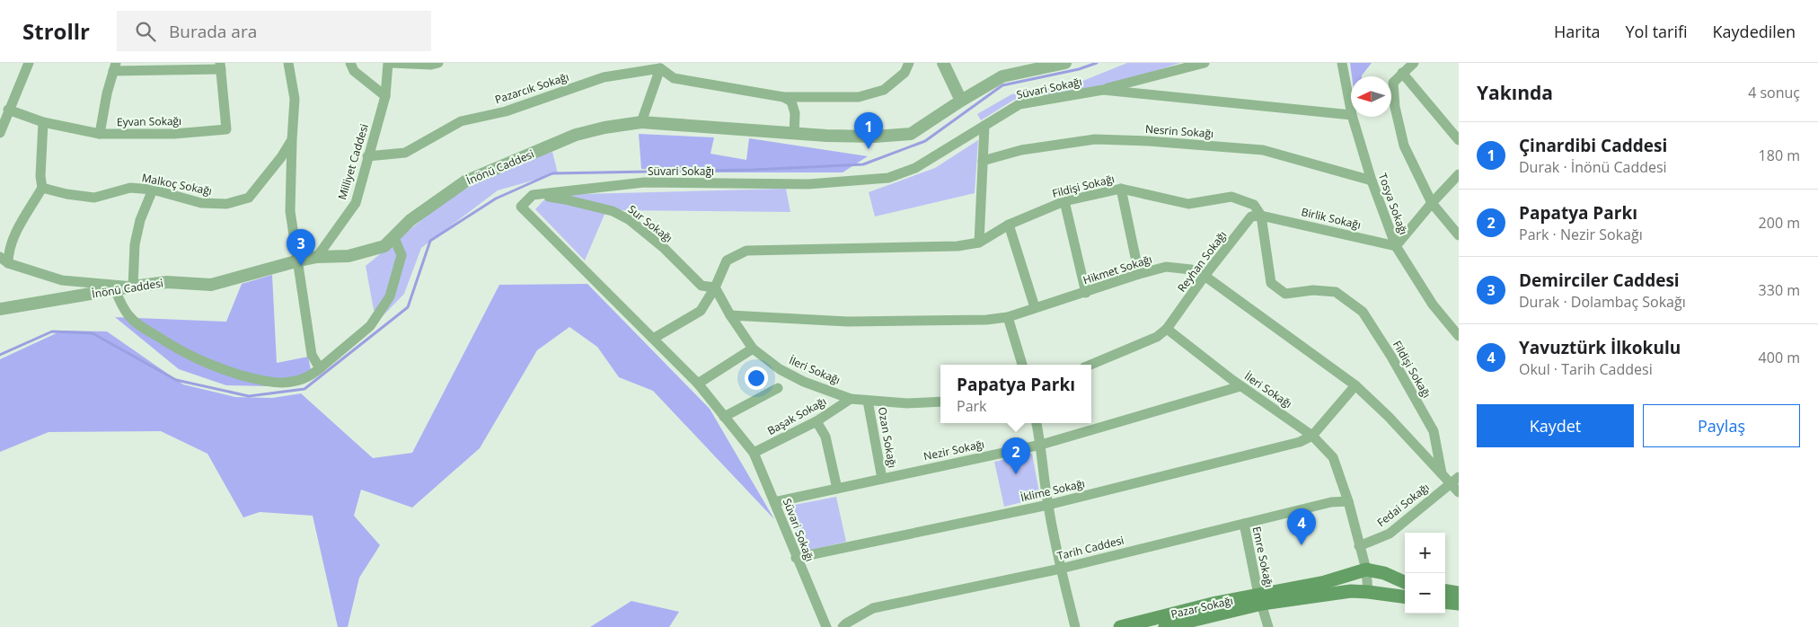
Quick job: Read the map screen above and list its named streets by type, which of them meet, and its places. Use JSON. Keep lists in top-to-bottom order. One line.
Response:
{"streets":{"main road":["Pazar Sokağı"],"street":["Pazarcık Sokağı","Süvari Sokağı","Eyvan Sokağı","Nesrin Sokağı","Milliyet Caddesi","İnönü Caddesi","Malkoç Sokağı","Fildişi Sokağı","Tosya Sokağı","Birlik Sokağı","Sur Sokağı","Reyhan Sokağı","Hikmet Sokağı","İleri Sokağı","Başak Sokağı","Ozan Sokağı","Nezir Sokağı","İklime Sokağı","Fedai Sokağı","Tarih Caddesi","Emre Sokağı"]},"crossings":[["Pazarcık Sokağı","Milliyet Caddesi"],["Süvari Sokağı","Fildişi Sokağı"],["Süvari Sokağı","Sur Sokağı"],["Süvari Sokağı","Başak Sokağı"],["Süvari Sokağı","Nezir Sokağı"],["Süvari Sokağı","İklime Sokağı"],["Nesrin Sokağı","Tosya Sokağı"],["Milliyet Caddesi","İnönü Caddesi"],["Fildişi Sokağı","Birlik Sokağı"],["Fildişi Sokağı","Sur Sokağı"],["Fildişi Sokağı","Reyhan Sokağı"],["Fildişi Sokağı","Hikmet Sokağı"],["Fildişi Sokağı","İleri Sokağı"],["Fildişi Sokağı","Fedai Sokağı"],["Tosya Sokağı","Birlik Sokağı"],["Birlik Sokağı","Reyhan Sokağı"],["Sur Sokağı","İleri Sokağı"],["Reyhan Sokağı","Hikmet Sokağı"],["Reyhan Sokağı","İleri Sokağı"],["Hikmet Sokağı","İleri Sokağı"],["İleri Sokağı","Başak Sokağı"],["İleri Sokağı","Ozan Sokağı"],["İleri Sokağı","Nezir Sokağı"],["İleri Sokağı","İklime Sokağı"],["İleri Sokağı","Fedai Sokağı"],["İleri Sokağı","Tarih Caddesi"],["İleri Sokağı","Pazar Sokağı"],["Ozan Sokağı","Nezir Sokağı"],["Tarih Caddesi","Emre Sokağı"],["Emre Sokağı","Pazar Sokağı"]],"north":"left","page":{"header":"Strollr","search":"Burada ara","nav":["Harita","Yol tarifi","Kaydedilen"],"heading":["Yakında","4 sonuç"],"pins":["1","3","2","4"],"list":[{"mark":"1","name":"Çinardibi Caddesi","note":"Durak · İnönü Caddesi","value":"180 m"},{"mark":"2","name":"Papatya Parkı","note":"Park · Nezir Sokağı","value":"200 m"},{"mark":"3","name":"Demirciler Caddesi","note":"Durak · Dolambaç Sokağı","value":"330 m"},{"mark":"4","name":"Yavuztürk İlkokulu","note":"Okul · Tarih Caddesi","value":"400 m"}],"popup":["Papatya Parkı","Park"],"buttons":["Kaydet","Paylaş"],"map_buttons":["+","−"]}}
